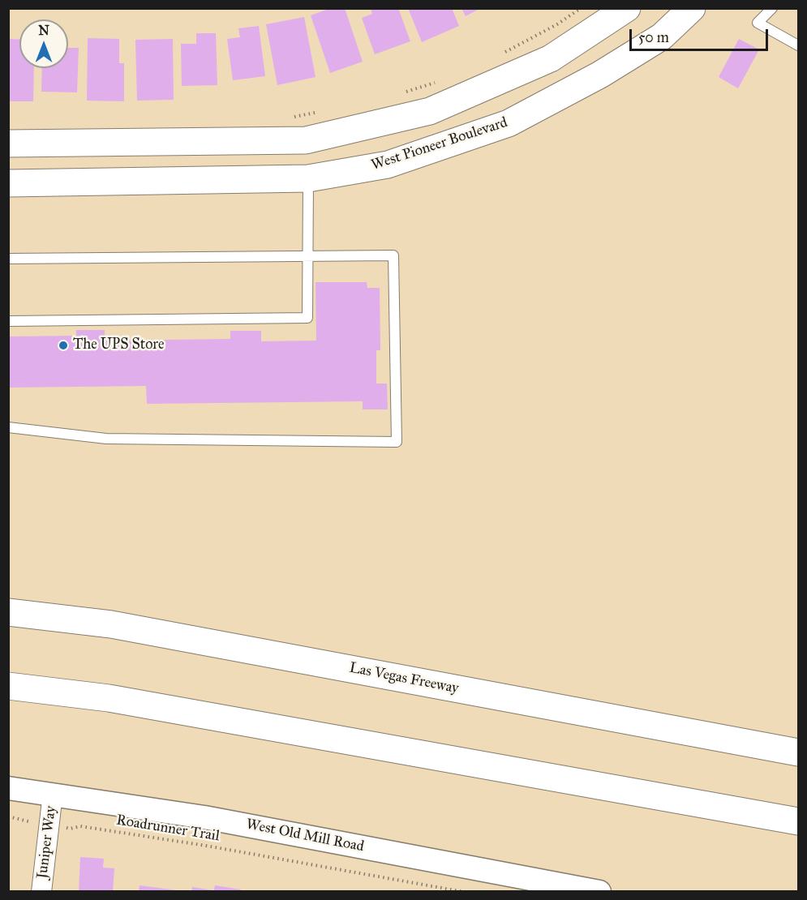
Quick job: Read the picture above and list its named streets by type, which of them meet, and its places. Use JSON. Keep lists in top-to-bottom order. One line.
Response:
{"streets":{"main road":["West Pioneer Boulevard","Las Vegas Freeway"],"street":["West Old Mill Road","Juniper Way"],"path":["Roadrunner Trail"]},"crossings":[["West Old Mill Road","Juniper Way"]],"places":["The UPS Store"],"scale_bar":"50 m","north":"top"}
